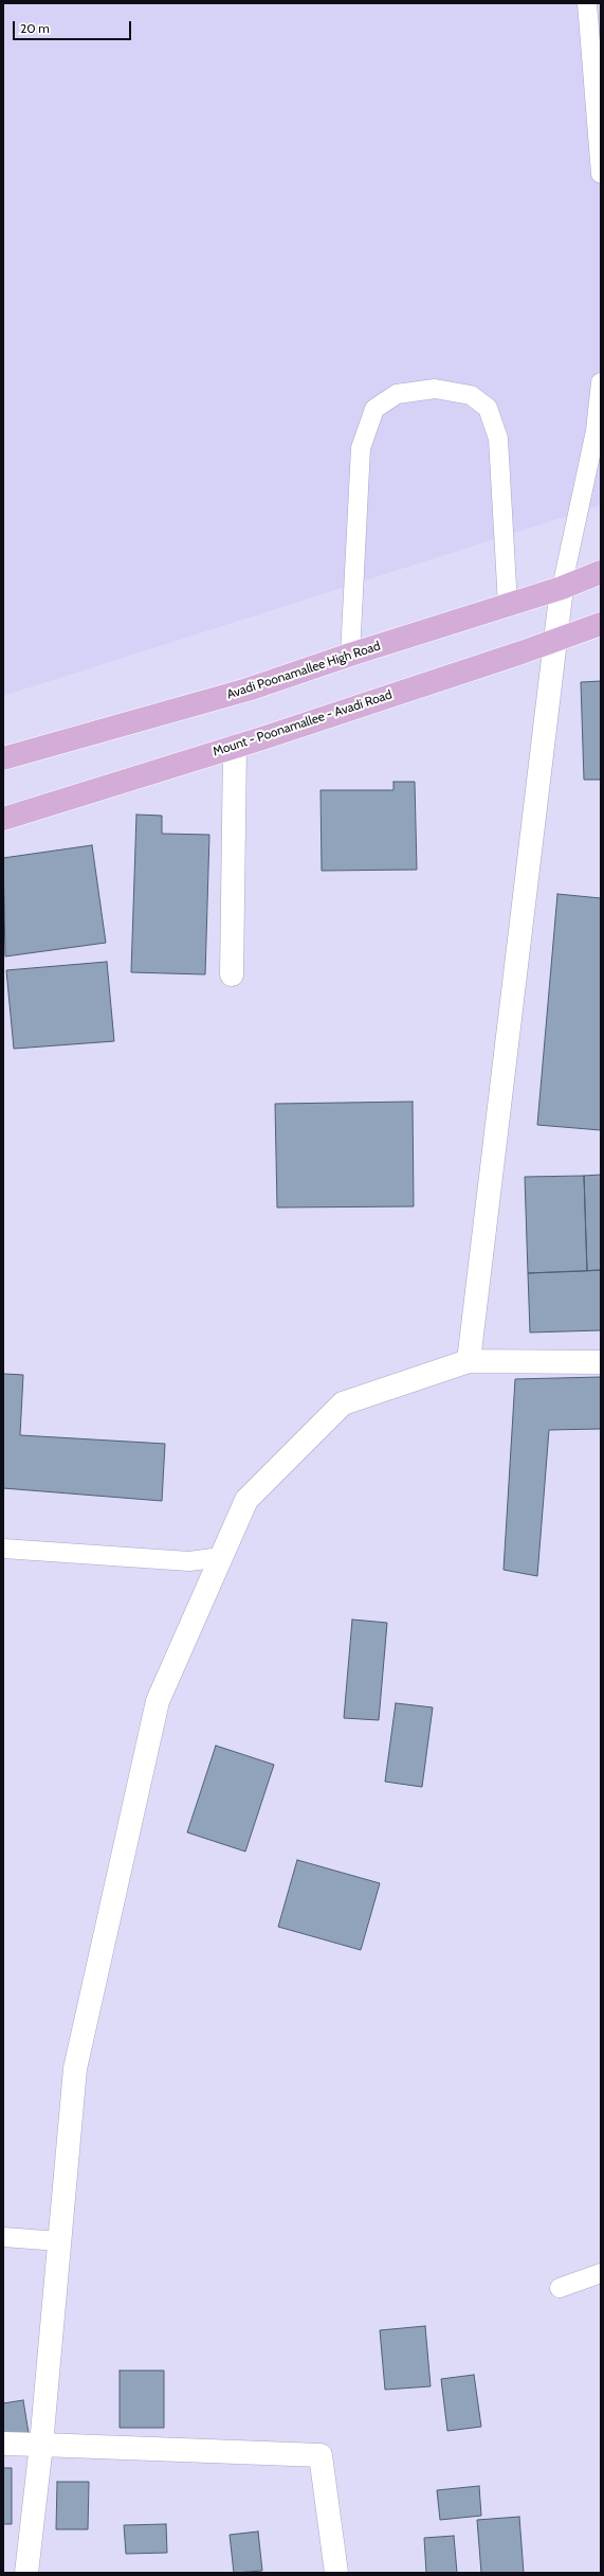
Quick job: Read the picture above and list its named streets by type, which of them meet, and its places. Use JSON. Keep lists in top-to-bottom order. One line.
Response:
{"streets":{"main road":["Avadi Poonamallee High Road","Mount - Poonamallee - Avadi Road"]},"scale_bar":"20 m"}
